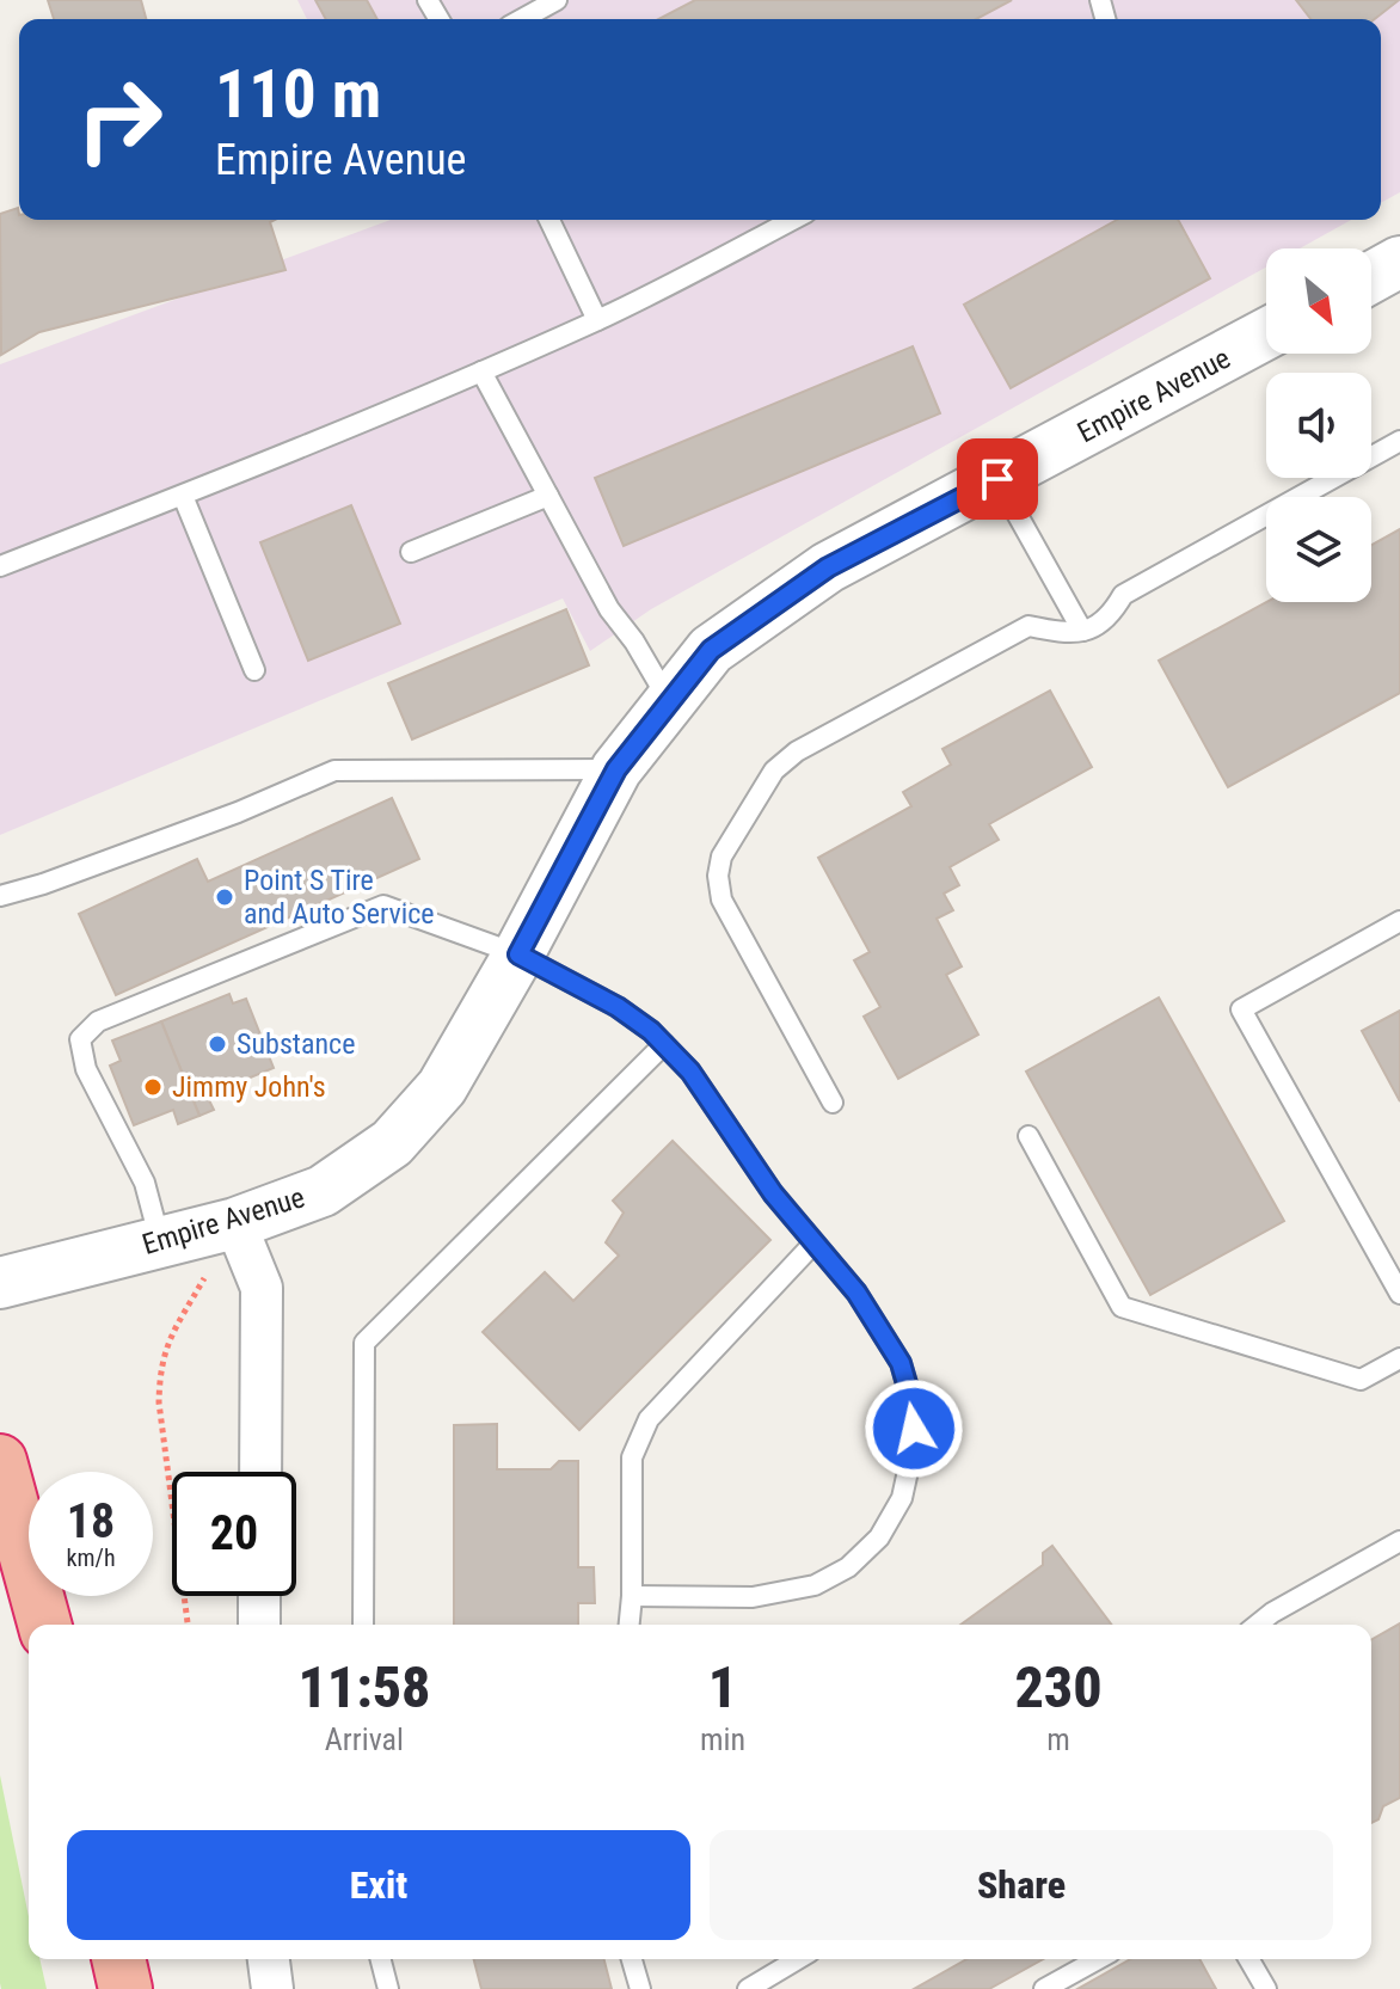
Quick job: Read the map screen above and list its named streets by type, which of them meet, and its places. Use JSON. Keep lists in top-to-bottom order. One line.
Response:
{"streets":{"street":["Empire Avenue"]},"places":["Point S Tire and Auto Service","Substance","Jimmy John's"],"north":"bottom right","page":{"turn":["110 m","Empire Avenue"],"speed":"18 km/h","limit":"20","eta":["11:58","Arrival","1","min","230","m"],"buttons":["Exit","Share"]}}
